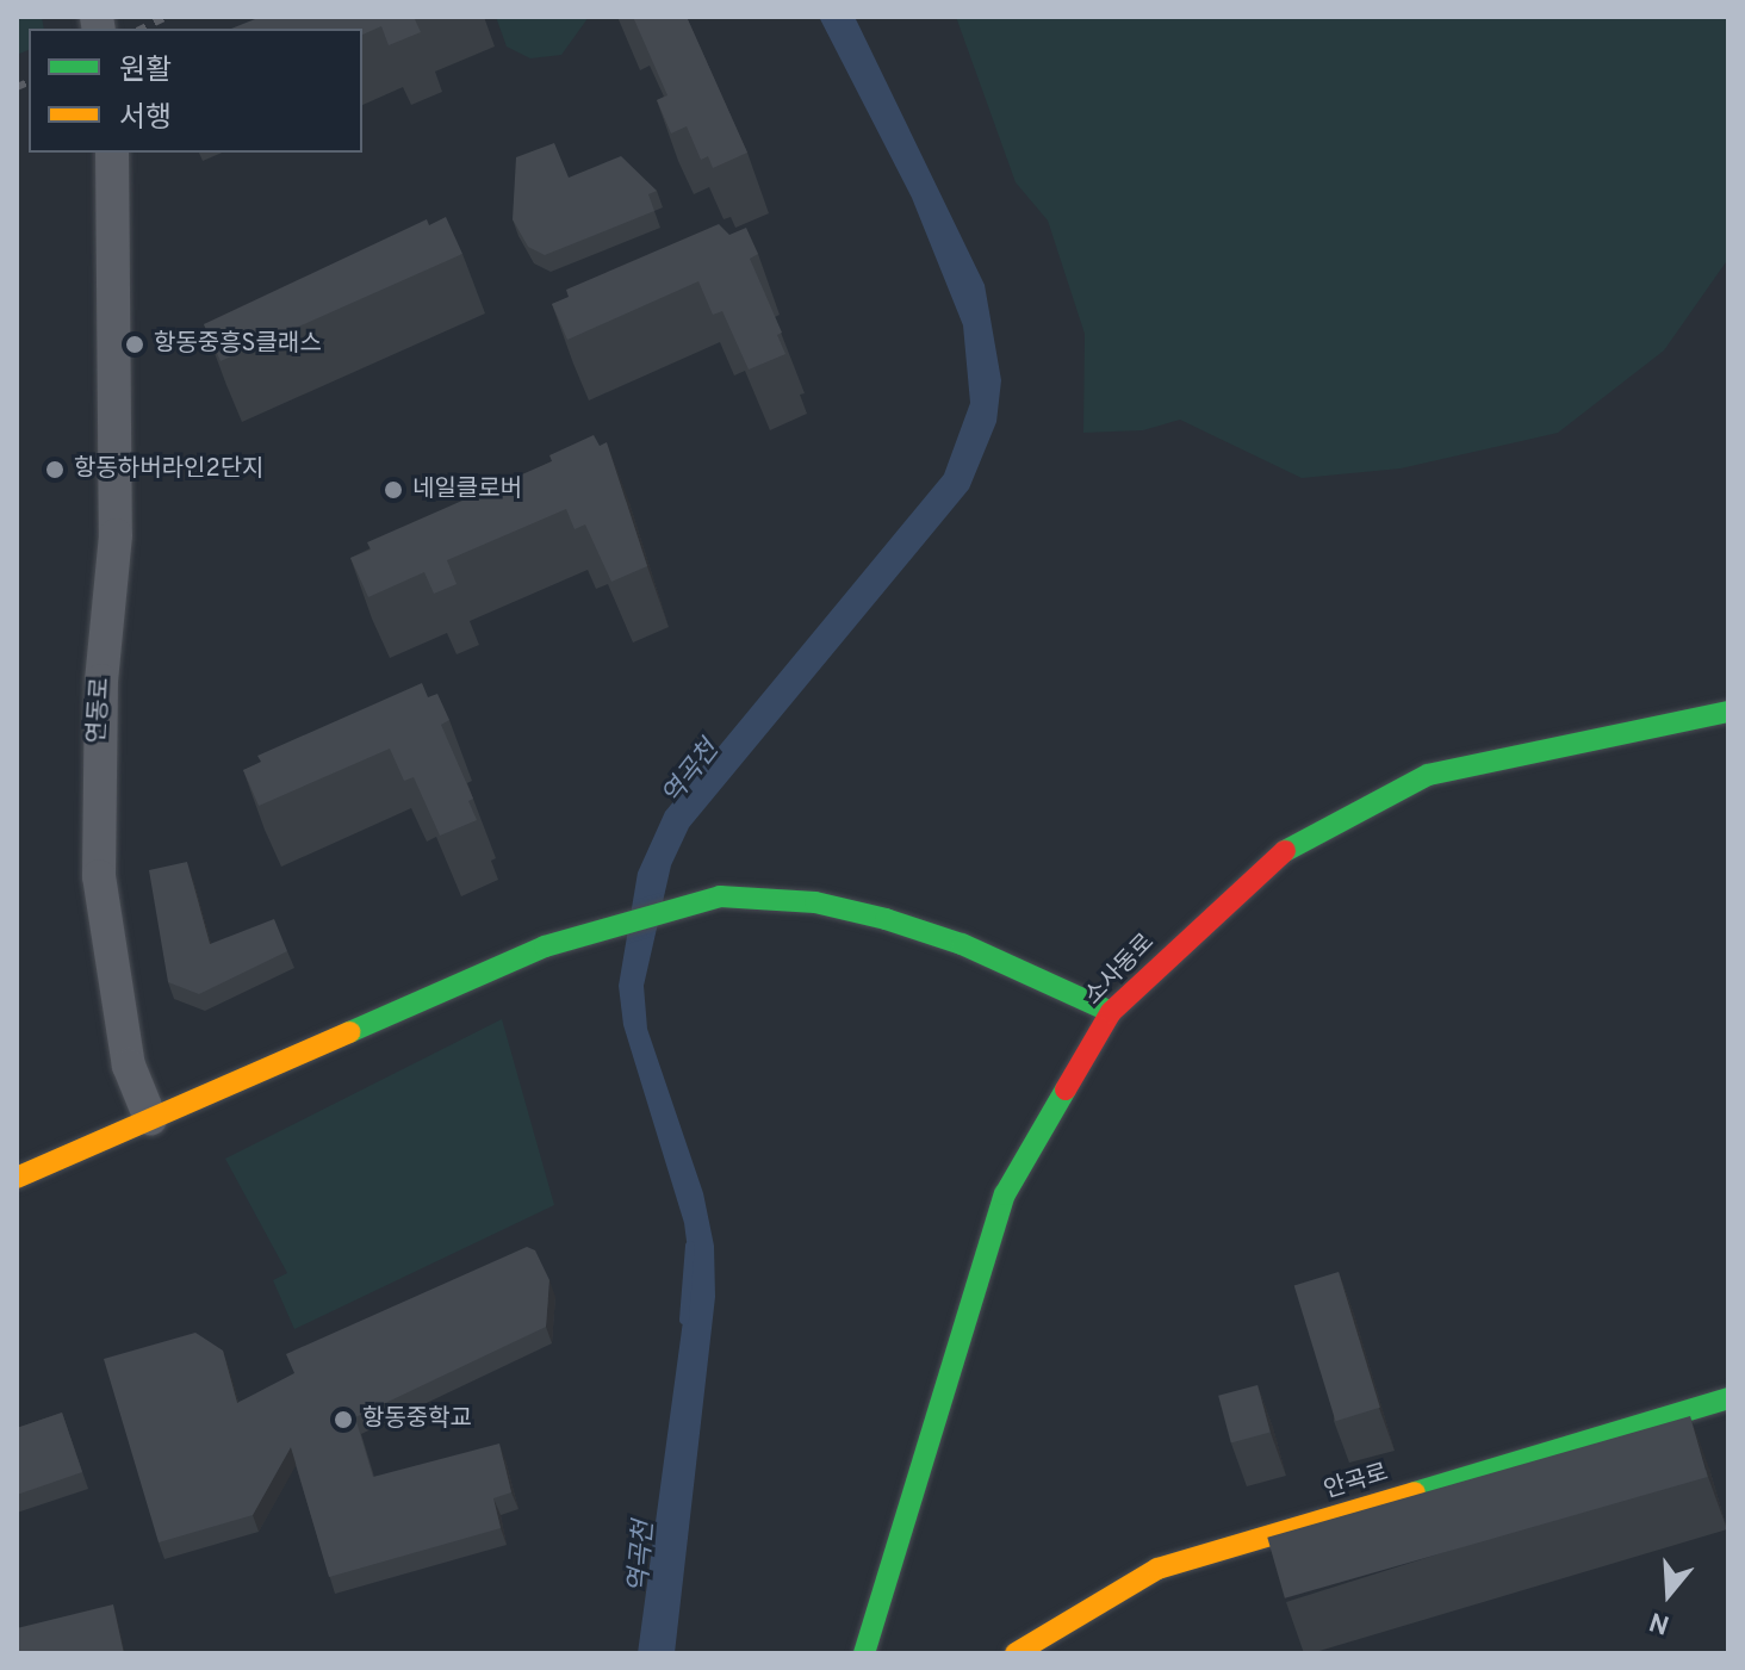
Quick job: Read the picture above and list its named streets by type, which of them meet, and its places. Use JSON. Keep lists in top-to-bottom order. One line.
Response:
{"streets":{"street":["연동로","소사동로","안곡로"]},"water":["역곡천"],"places":["항동중흥S클래스","항동하버라인2단지","네일클로버","항동중학교"],"legend":["원활","서행"],"north":"bottom"}
